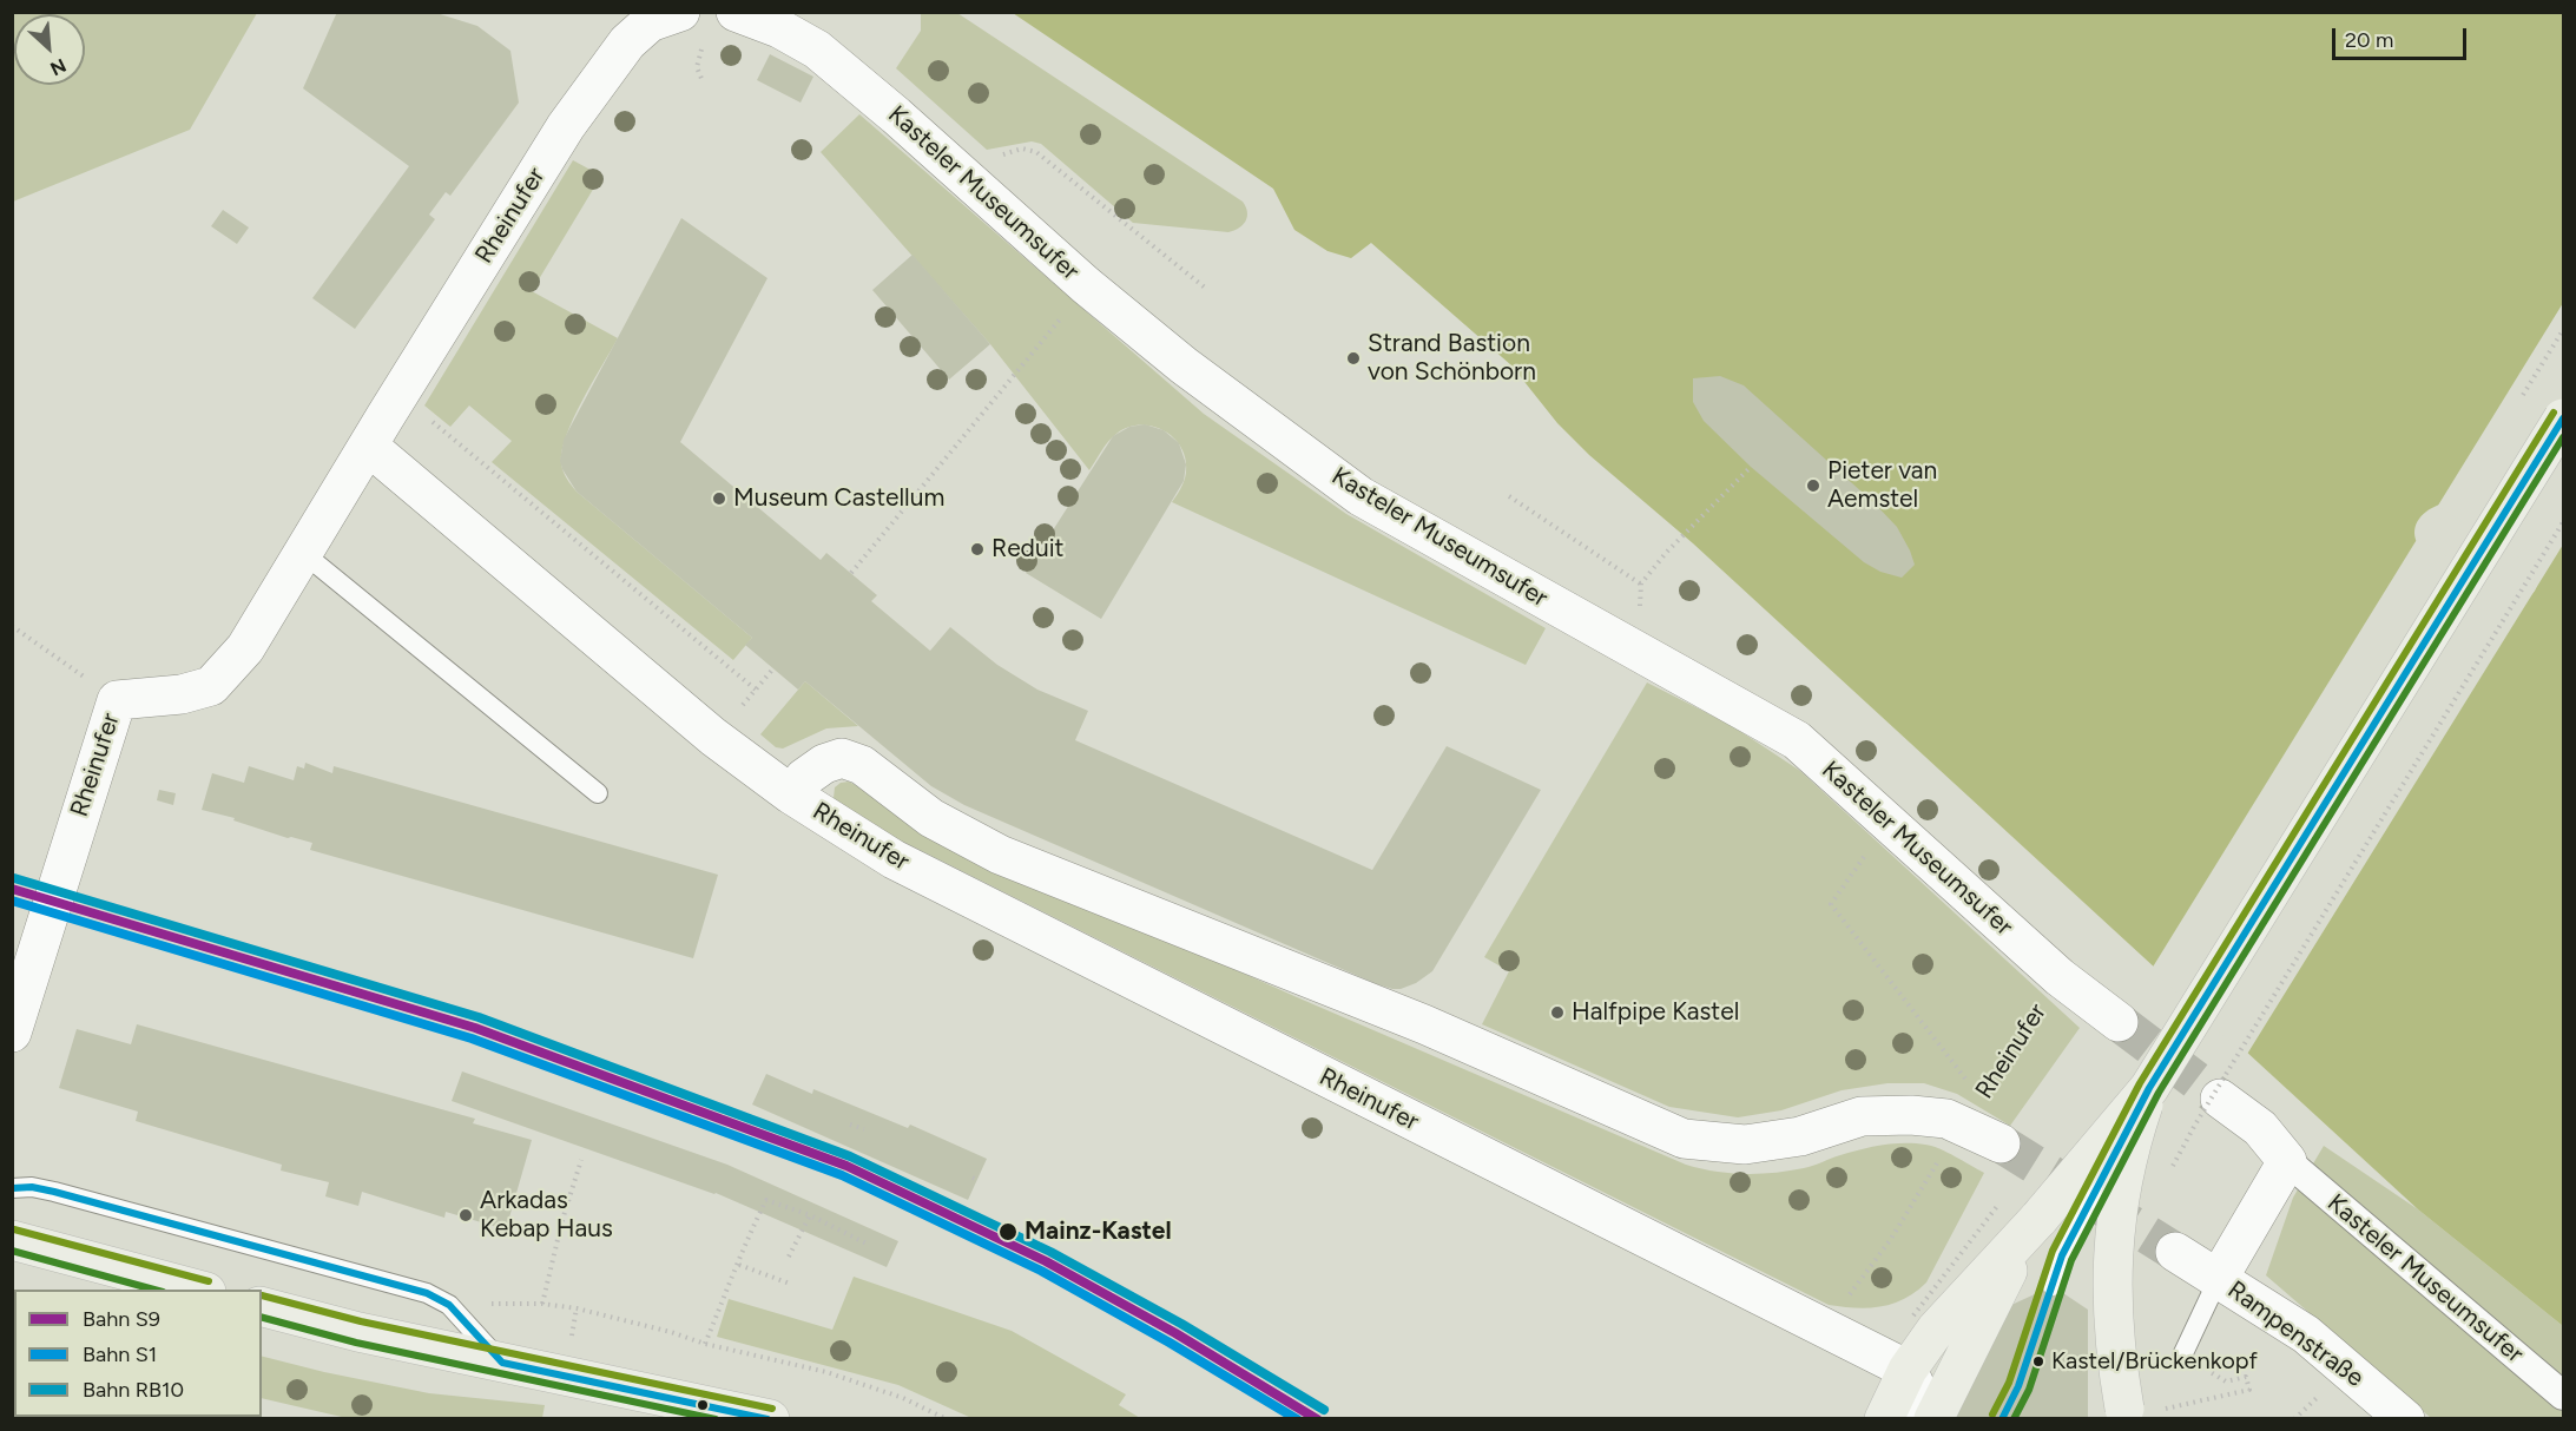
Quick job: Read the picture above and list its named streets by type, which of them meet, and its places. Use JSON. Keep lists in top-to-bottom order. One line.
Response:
{"streets":{"street":["Kasteler Museumsufer","Rheinufer","Rampenstraße"]},"crossings":[["Kasteler Museumsufer","Rheinufer"]],"places":["Strand Bastion von Schönborn","Pieter van Aemstel","Museum Castellum","Reduit","Halfpipe Kastel","Arkadas Kebap Haus","Mainz-Kastel","Kastel/Brückenkopf"],"lines":["rail line RB10","rail line S9","rail line S1"],"legend":["Bahn S9","Bahn S1","Bahn RB10"],"scale_bar":"20 m","north":"bottom right"}
